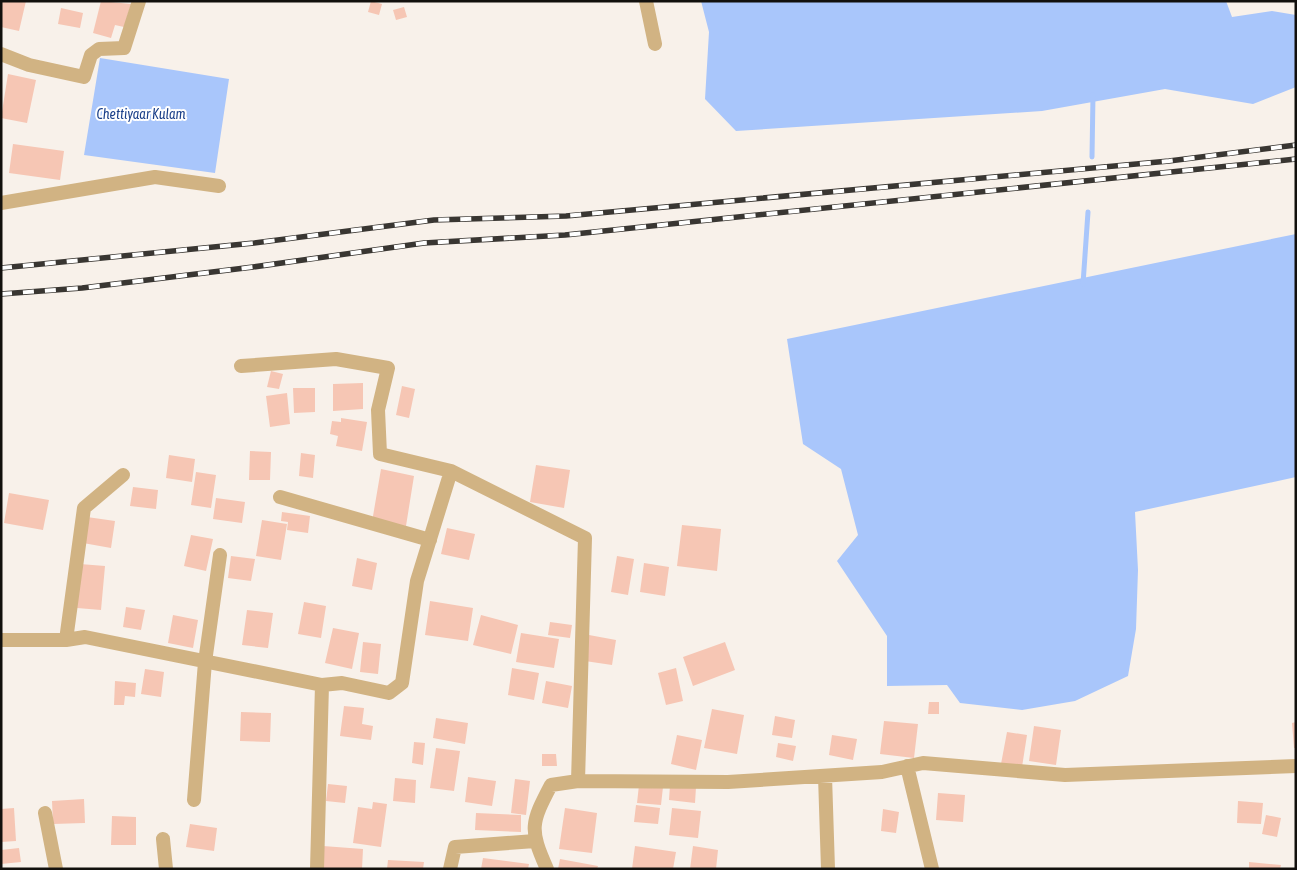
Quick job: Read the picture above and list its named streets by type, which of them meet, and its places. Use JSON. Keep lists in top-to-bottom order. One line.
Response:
{"water":["Chettiyaar Kulam"]}
